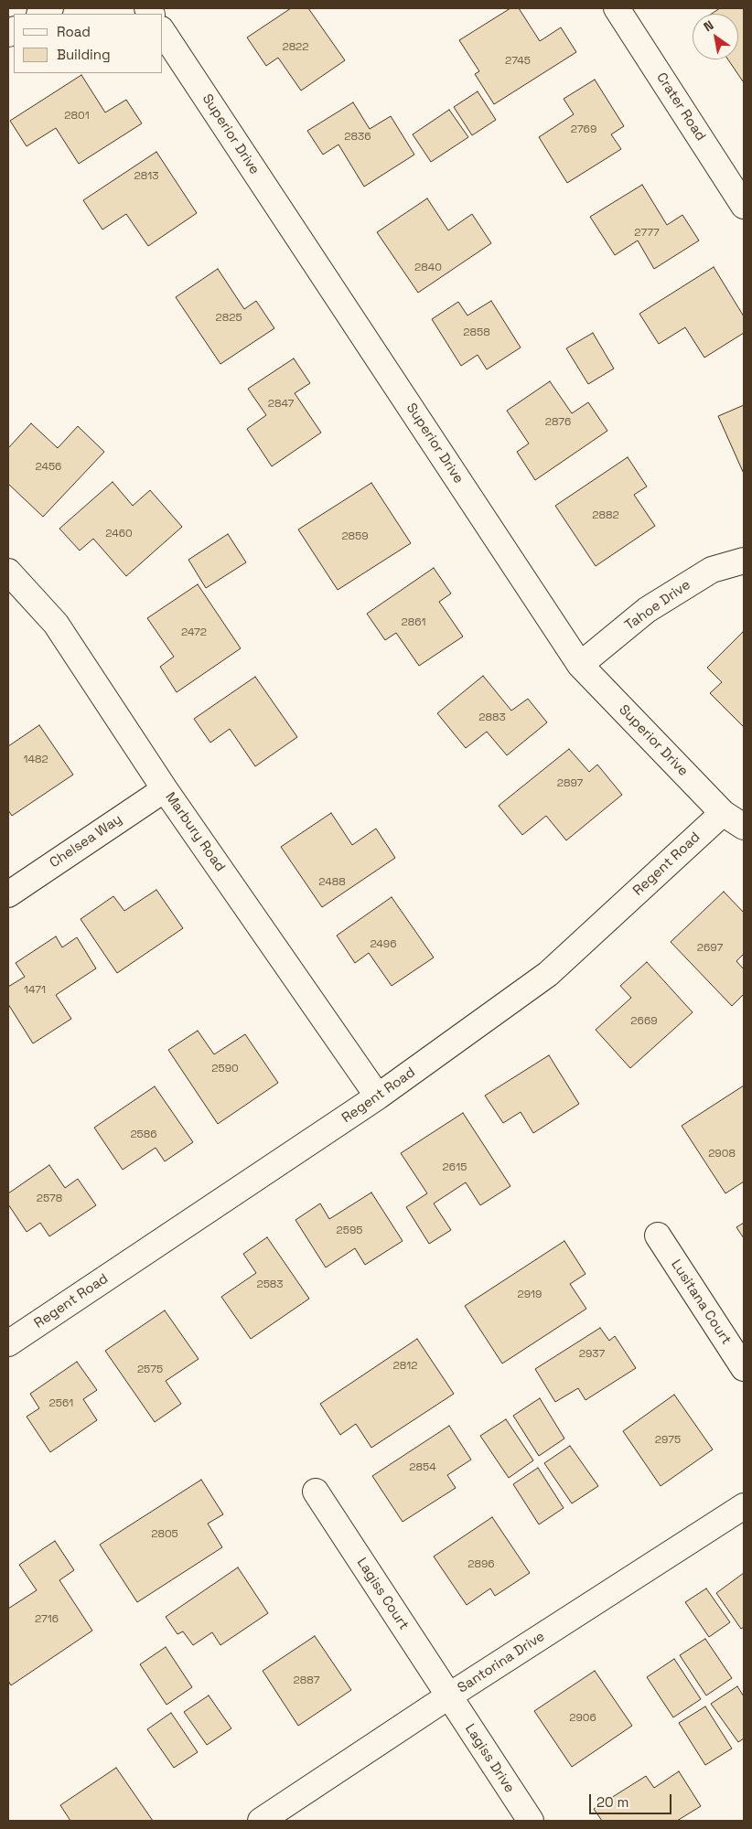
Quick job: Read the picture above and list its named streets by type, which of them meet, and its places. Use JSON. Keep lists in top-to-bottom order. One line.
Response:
{"streets":{"street":["Crater Road","Superior Drive","Tahoe Drive","Marbury Road","Chelsea Way","Regent Road","Lusitana Court","Lagiss Court","Santorina Drive","Lagiss Drive"]},"crossings":[["Superior Drive","Tahoe Drive"],["Superior Drive","Regent Road"],["Marbury Road","Chelsea Way"],["Marbury Road","Regent Road"],["Lagiss Court","Santorina Drive"],["Lagiss Court","Lagiss Drive"],["Santorina Drive","Lagiss Drive"]],"house_numbers":["2822","2745","2801","2769","2836","2813","2777","2840","2825","2858","2847","2876","2456","2882","2460","2859","2861","2472","2883","1482","2897","2488","2496","2697","1471","2669","2590","2586","2908","2615","2578","2595","2583","2919","2937","2812","2575","2561","2975","2854","2805","2896","2716","2887","2906"],"legend":["Road","Building"],"scale_bar":"20 m","north":"top left"}
